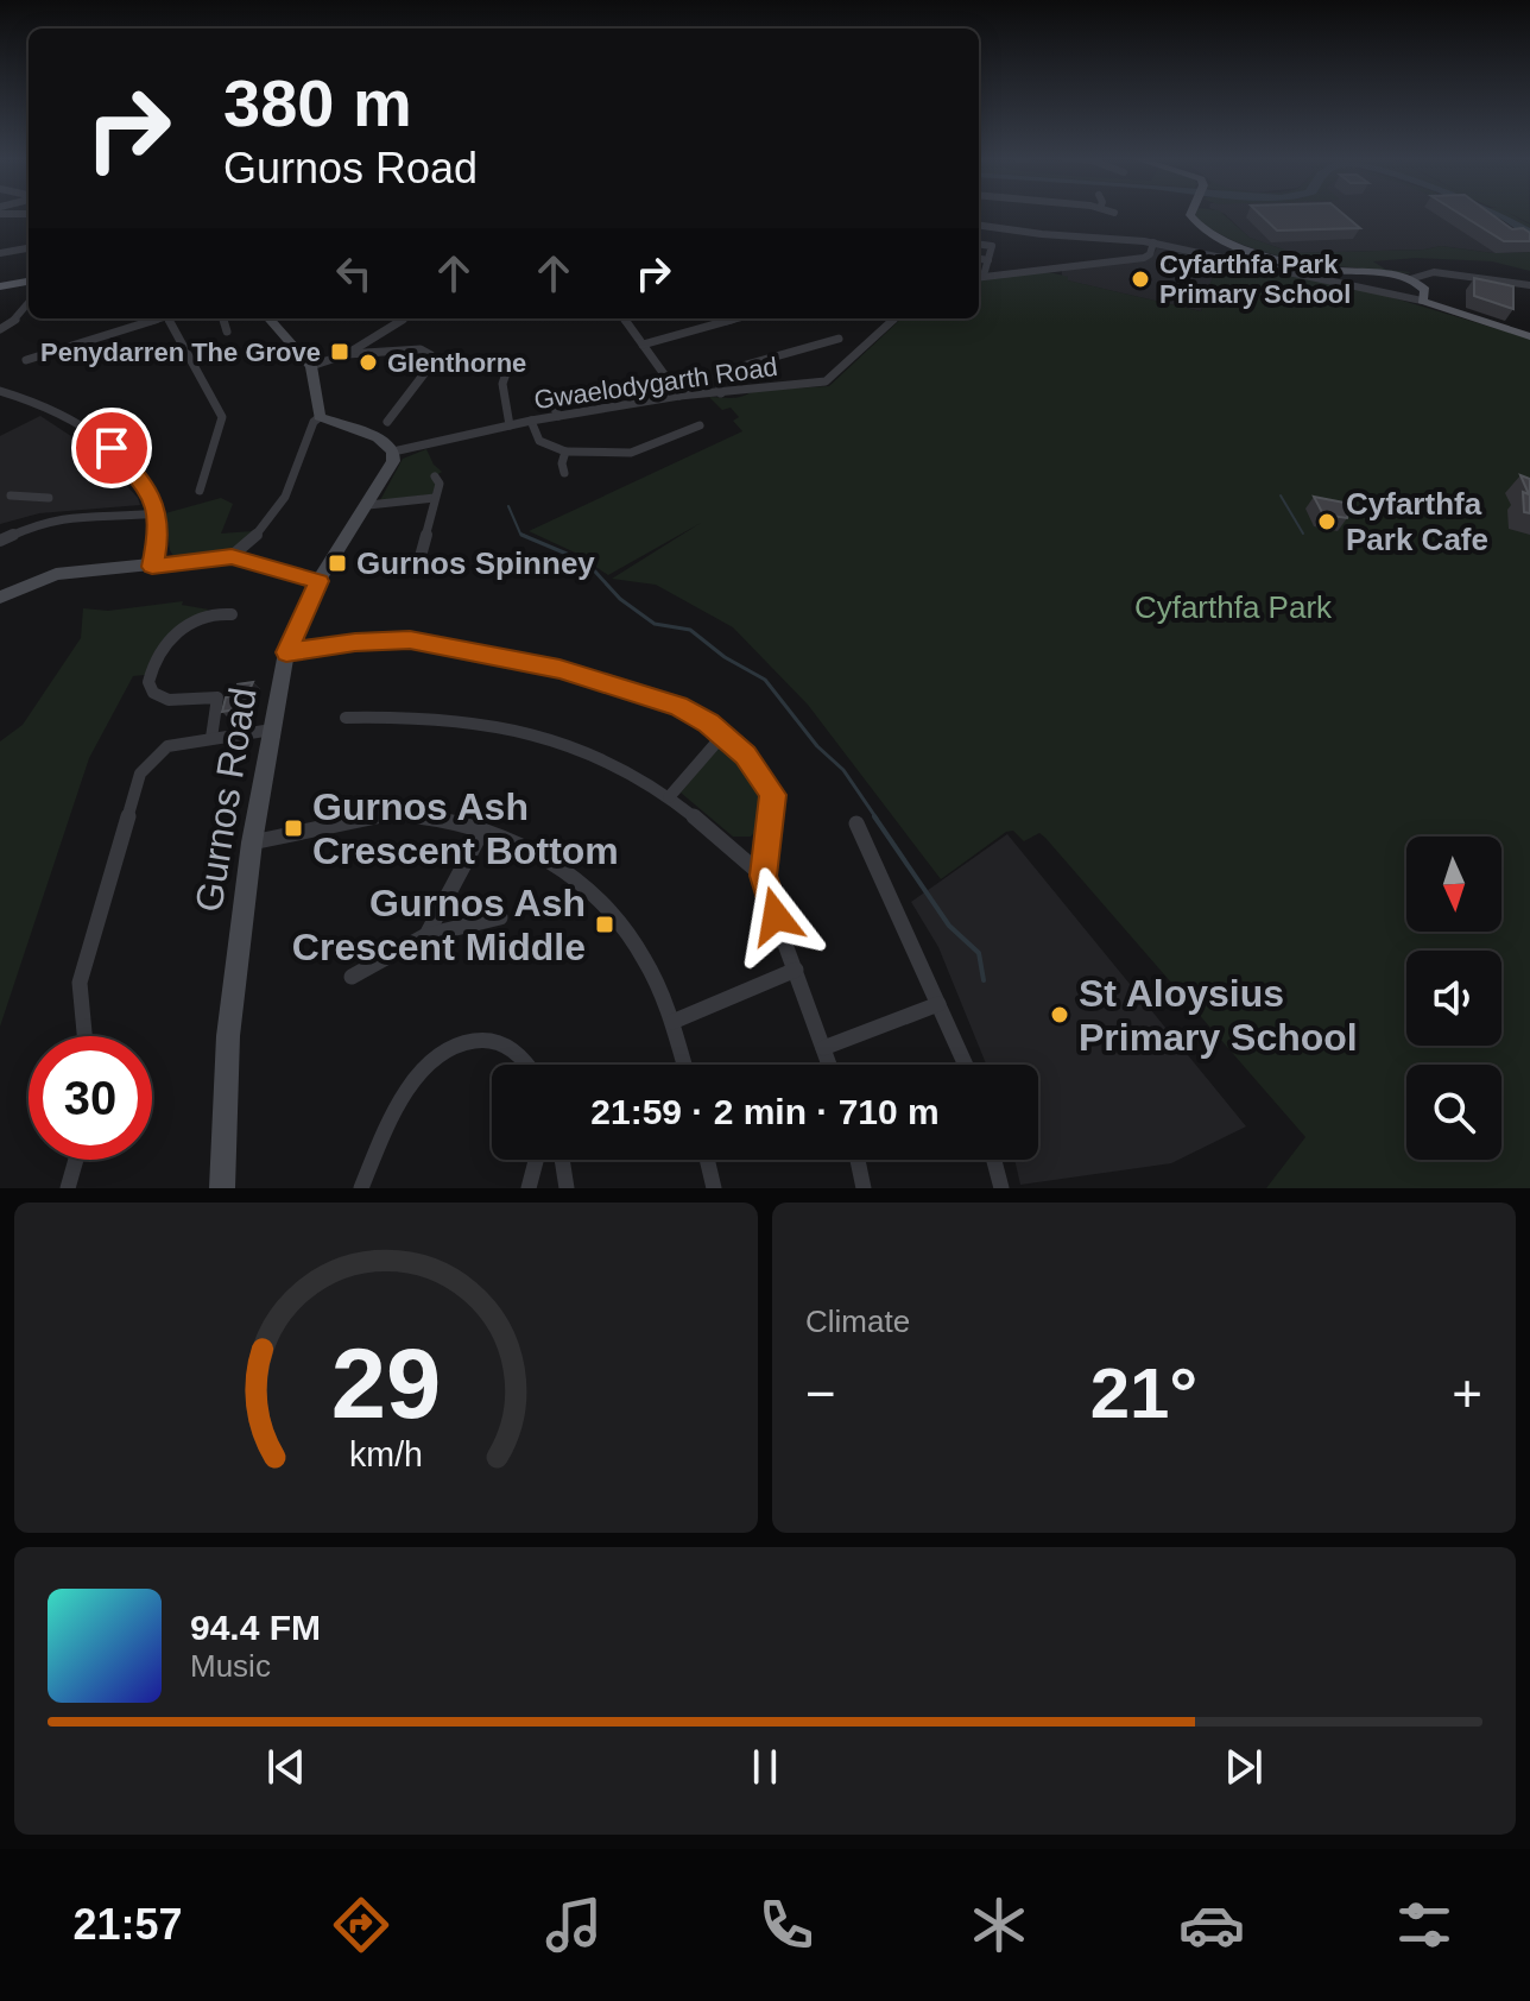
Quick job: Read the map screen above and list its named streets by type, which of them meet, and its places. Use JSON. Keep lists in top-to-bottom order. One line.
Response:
{"streets":{"street":["Gwaelodygarth Road","Gurnos Road"]},"crossings":[["Gwaelodygarth Road","Gurnos Road"]],"parks":["Cyfarthfa Park"],"places":{"other":["Cyfarthfa Park Primary School","Glenthorne","Cyfarthfa Park Cafe","St Aloysius Primary School"],"transit":["Penydarren The Grove","Gurnos Spinney","Gurnos Ash Crescent Bottom","Gurnos Ash Crescent Middle"]},"north":"bottom","page":{"turn":["380 m","Gurnos Road"],"limit":"30","trip":"21:59 · 2 min · 710 m","tile":"Climate","heat":["−","21°","+"],"song":["94.4 FM","Music"],"tabs":"21:57","gauge":["29","km/h"]}}
